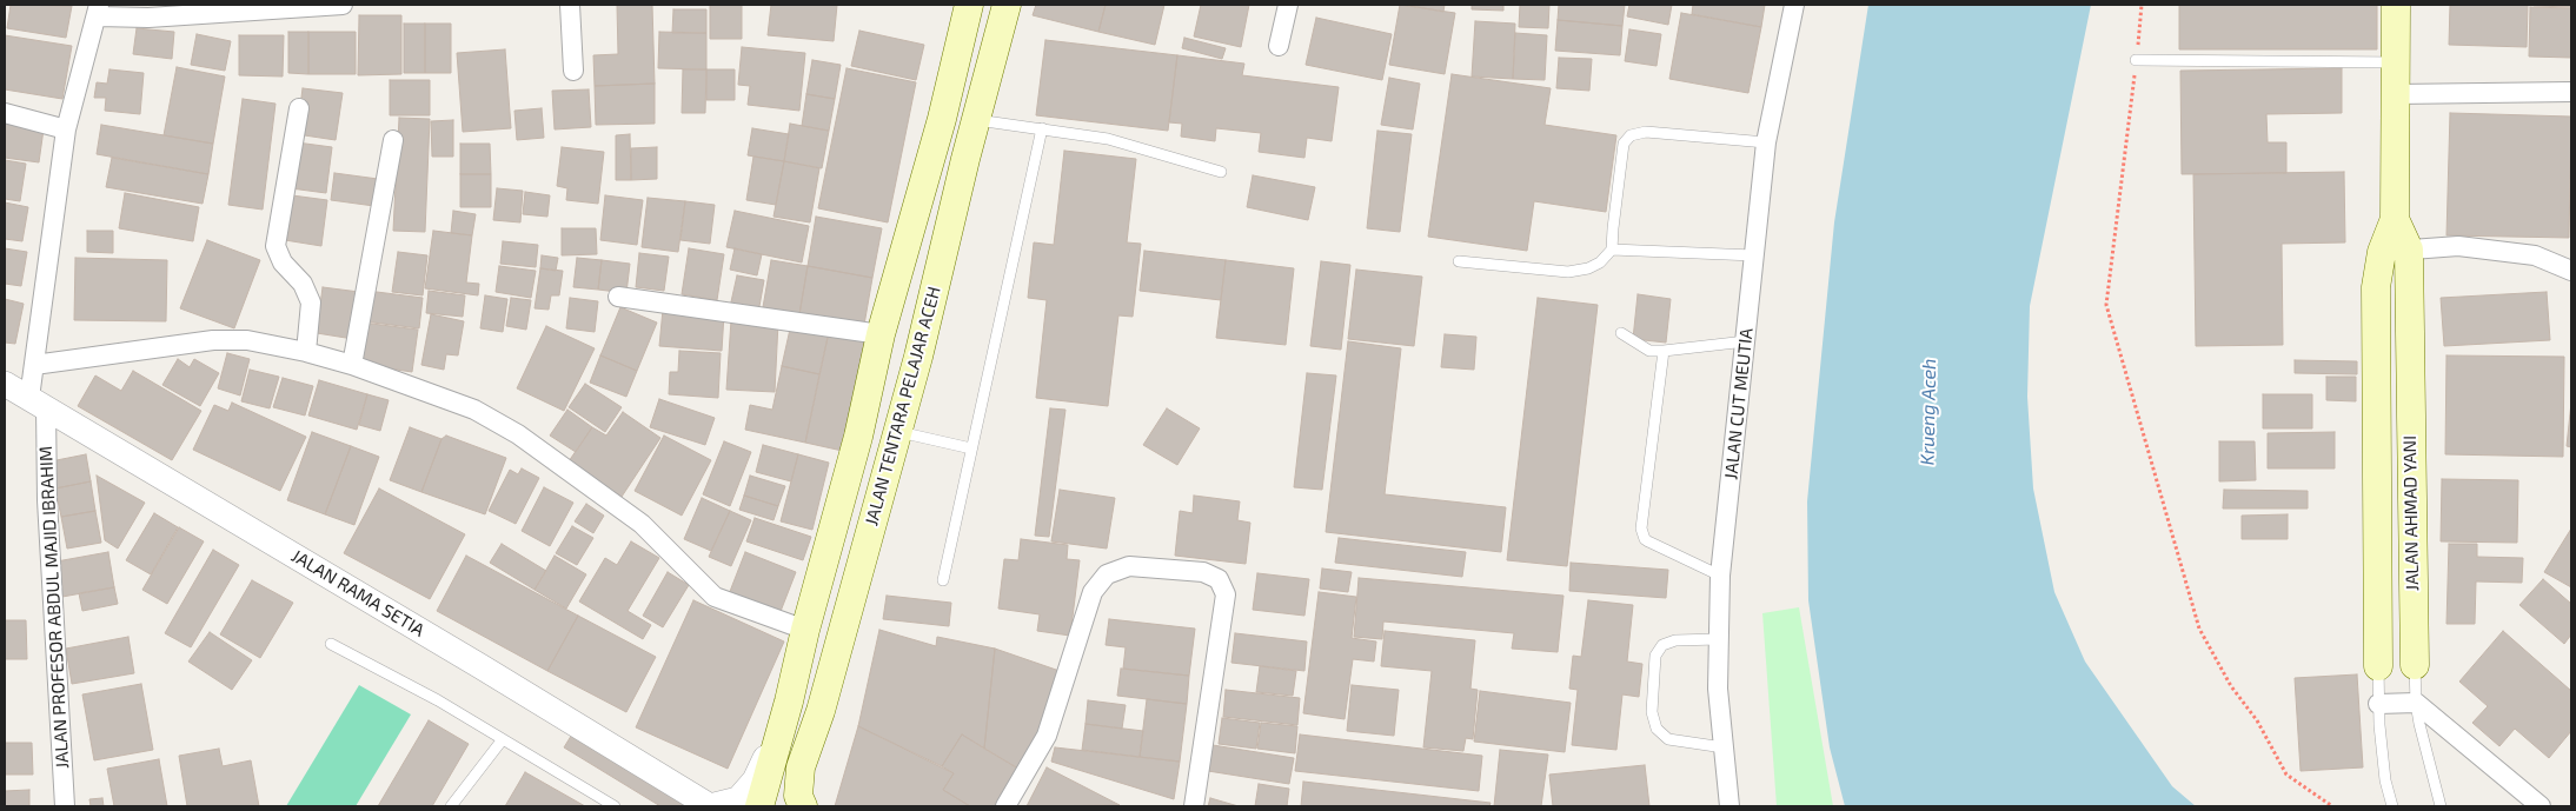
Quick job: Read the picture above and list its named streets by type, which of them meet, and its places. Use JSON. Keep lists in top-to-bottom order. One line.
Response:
{"streets":{"main road":["JALAN TENTARA PELAJAR ACEH","JALAN AHMAD YANI"],"street":["JALAN CUT MEUTIA","JALAN RAMA SETIA","JALAN PROFESOR ABDUL MAJID IBRAHIM"]},"crossings":[["JALAN RAMA SETIA","JALAN PROFESOR ABDUL MAJID IBRAHIM"]],"water":["Krueng Aceh"]}
